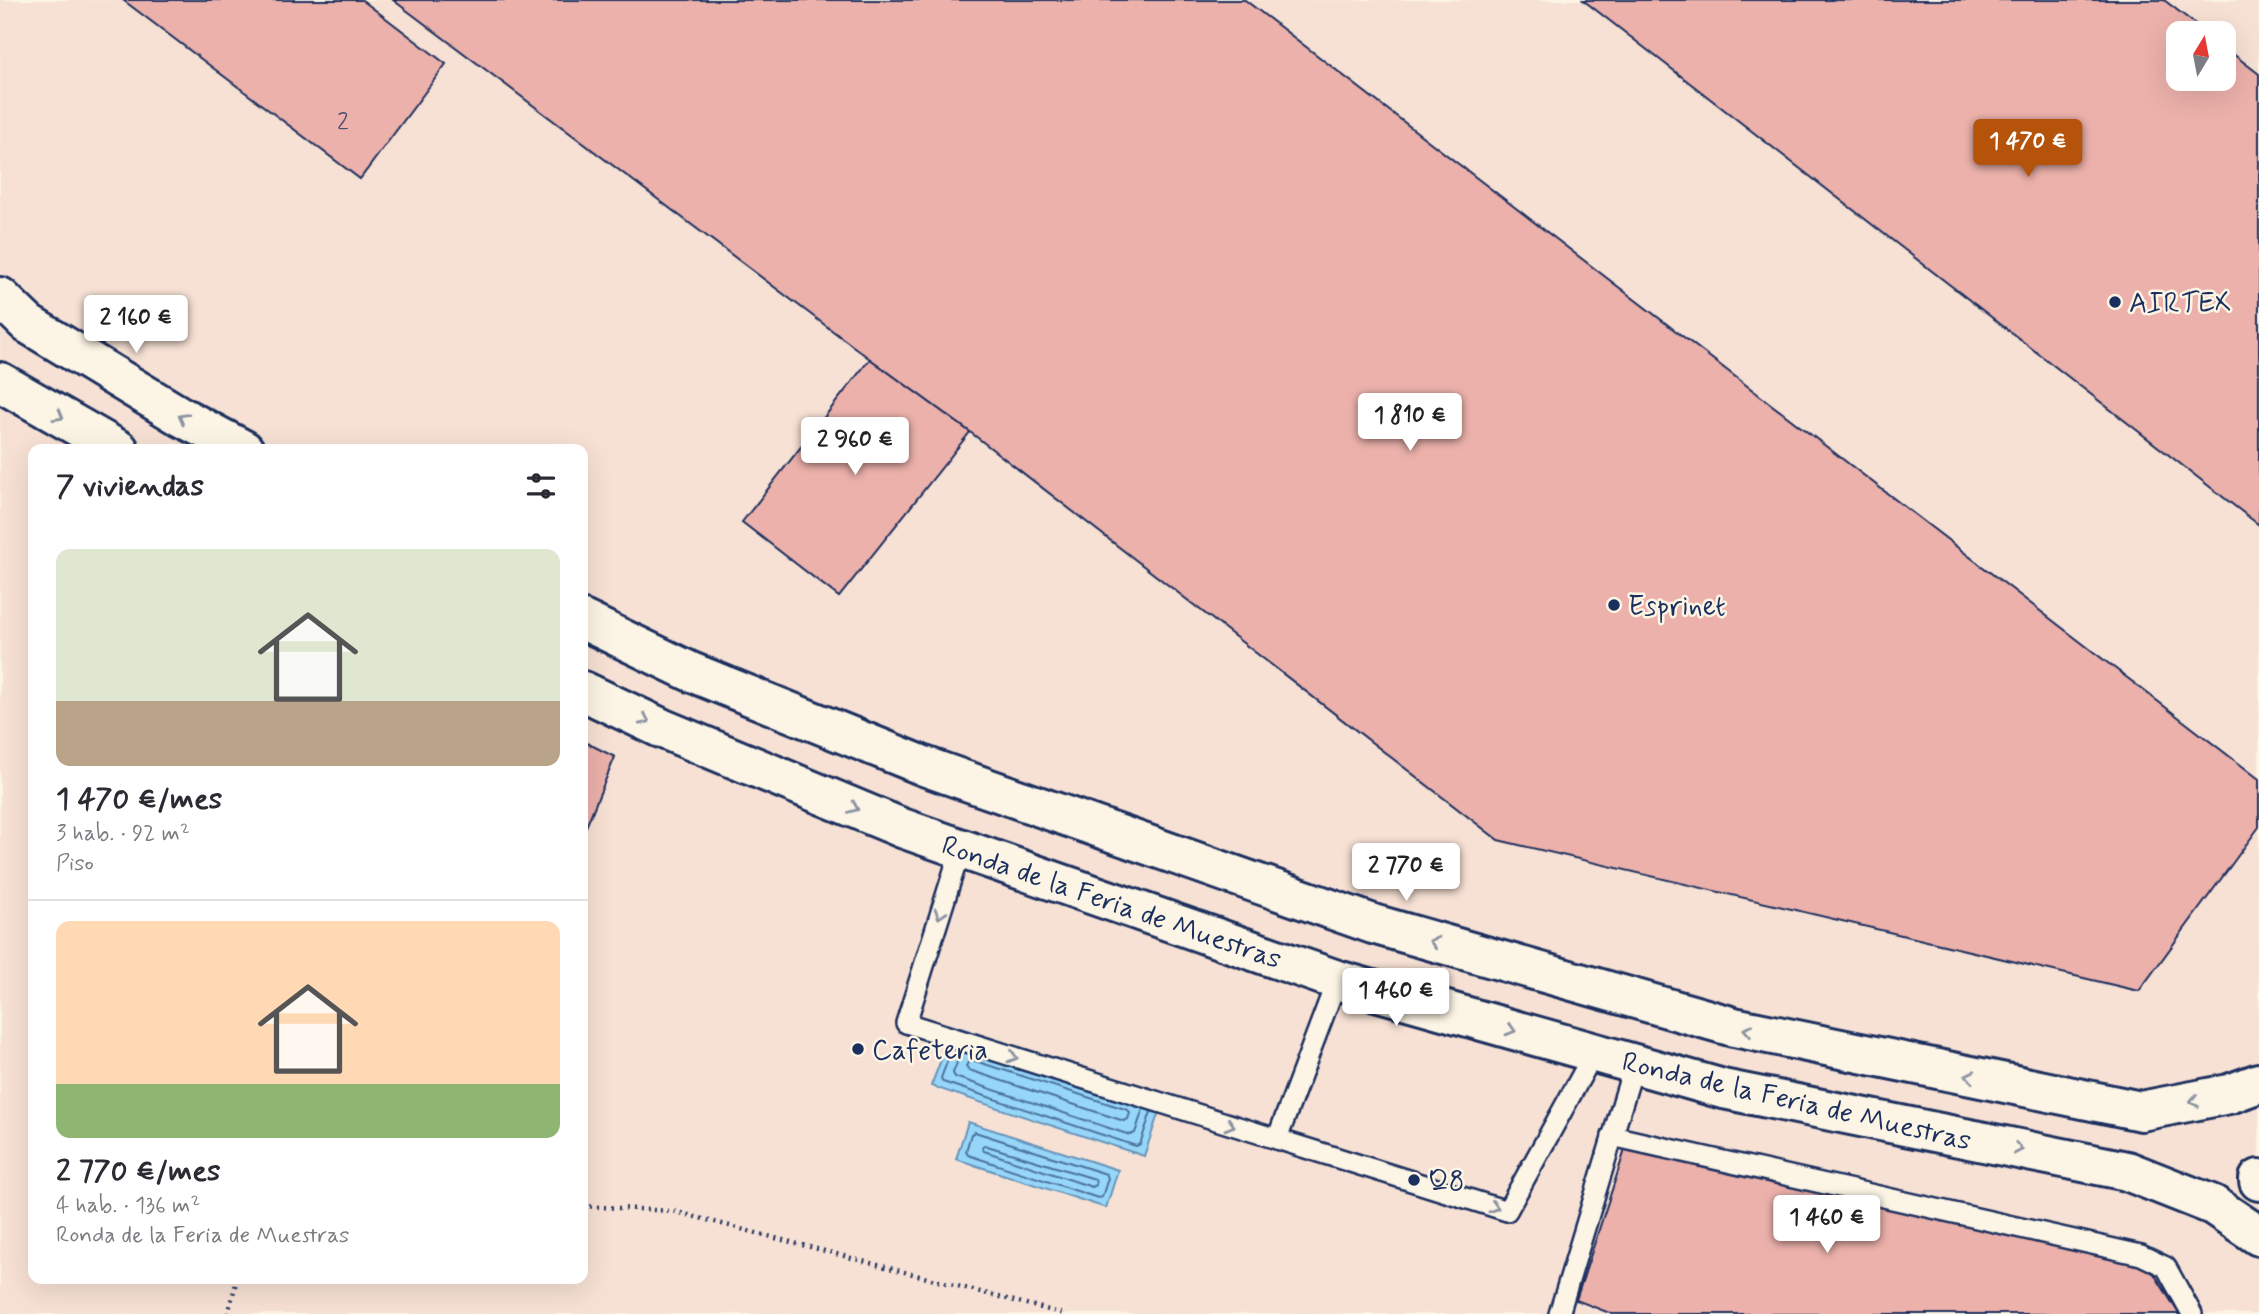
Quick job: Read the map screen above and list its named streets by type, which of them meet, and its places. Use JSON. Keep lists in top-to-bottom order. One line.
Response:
{"streets":{"street":["Ronda de la Feria de Muestras"]},"places":["AIRTEX","Esprinet","Cafeteria","Q8"],"house_numbers":["2"],"north":"top","page":{"price":["1 470 €","2 160 €","1 810 €","2 960 €","2 770 €","1 460 €","1 460 €"],"heading":"7 viviendas","list":[{"name":"1 470 €/mes","note":"3 hab. · 92 m² · Piso"},{"name":"2 770 €/mes","note":"4 hab. · 136 m² · Ronda de la Feria de Muestras"}]}}
